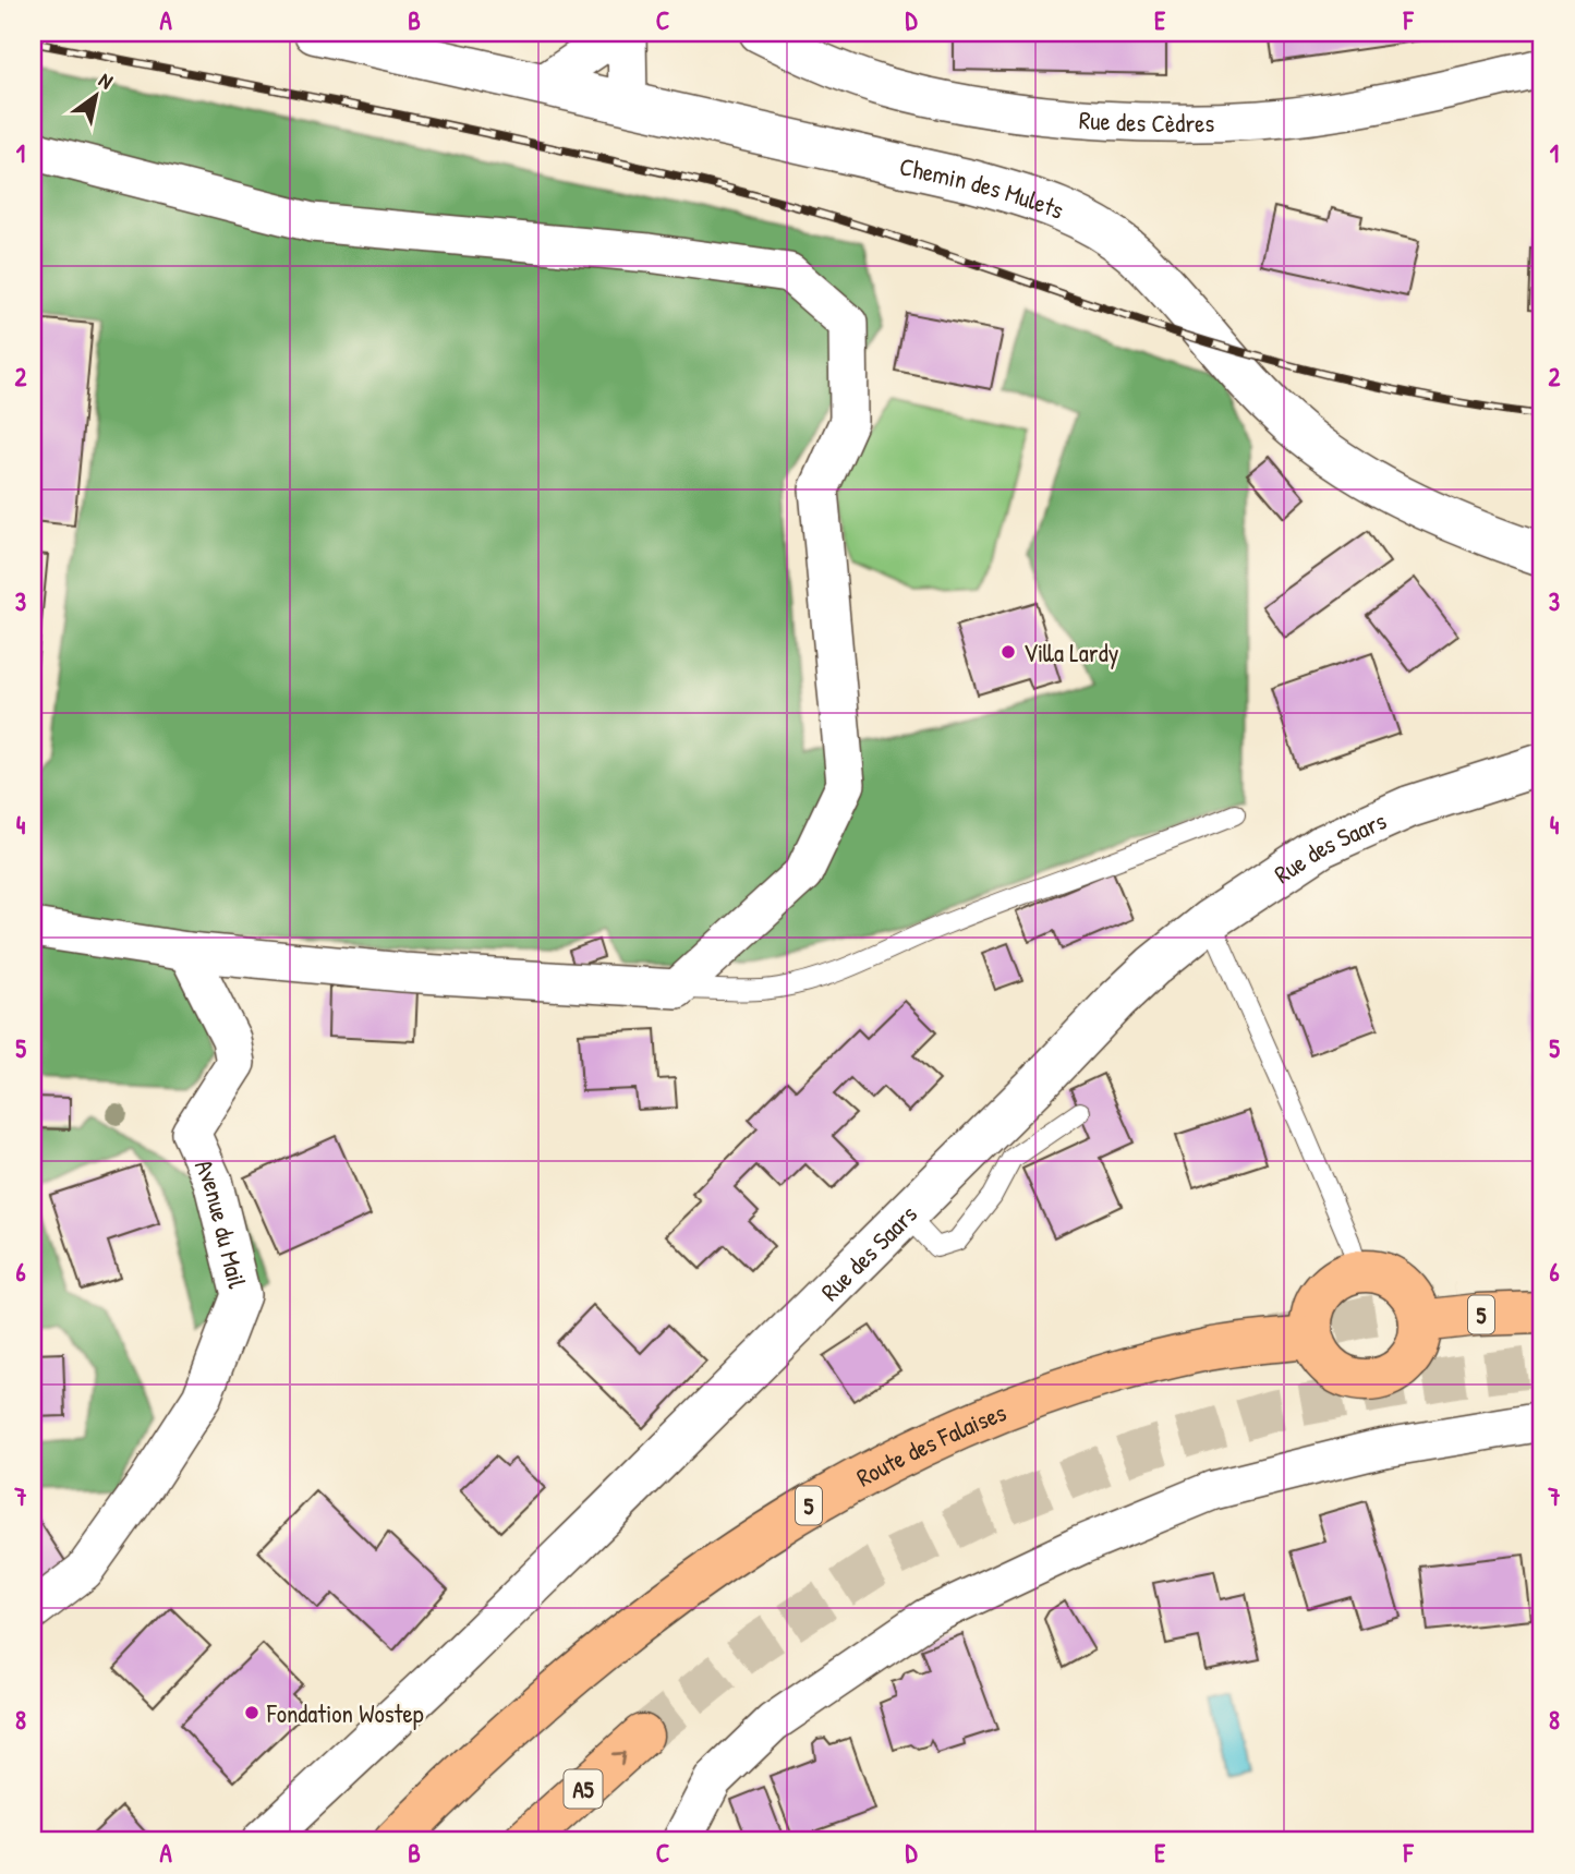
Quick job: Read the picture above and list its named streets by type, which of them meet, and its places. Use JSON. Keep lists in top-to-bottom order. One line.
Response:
{"streets":{"main road":["5","Route des Falaises","A5"],"street":["Rue des Cèdres","Chemin des Mulets","Rue des Saars","Avenue du Mail"]},"crossings":[["5","Route des Falaises"]],"places":["Villa Lardy","Fondation Wostep"],"north":"top right","grid":{"columns":["A","B","C","D","E","F"],"rows":["1","2","3","4","5","6","7","8"]}}
